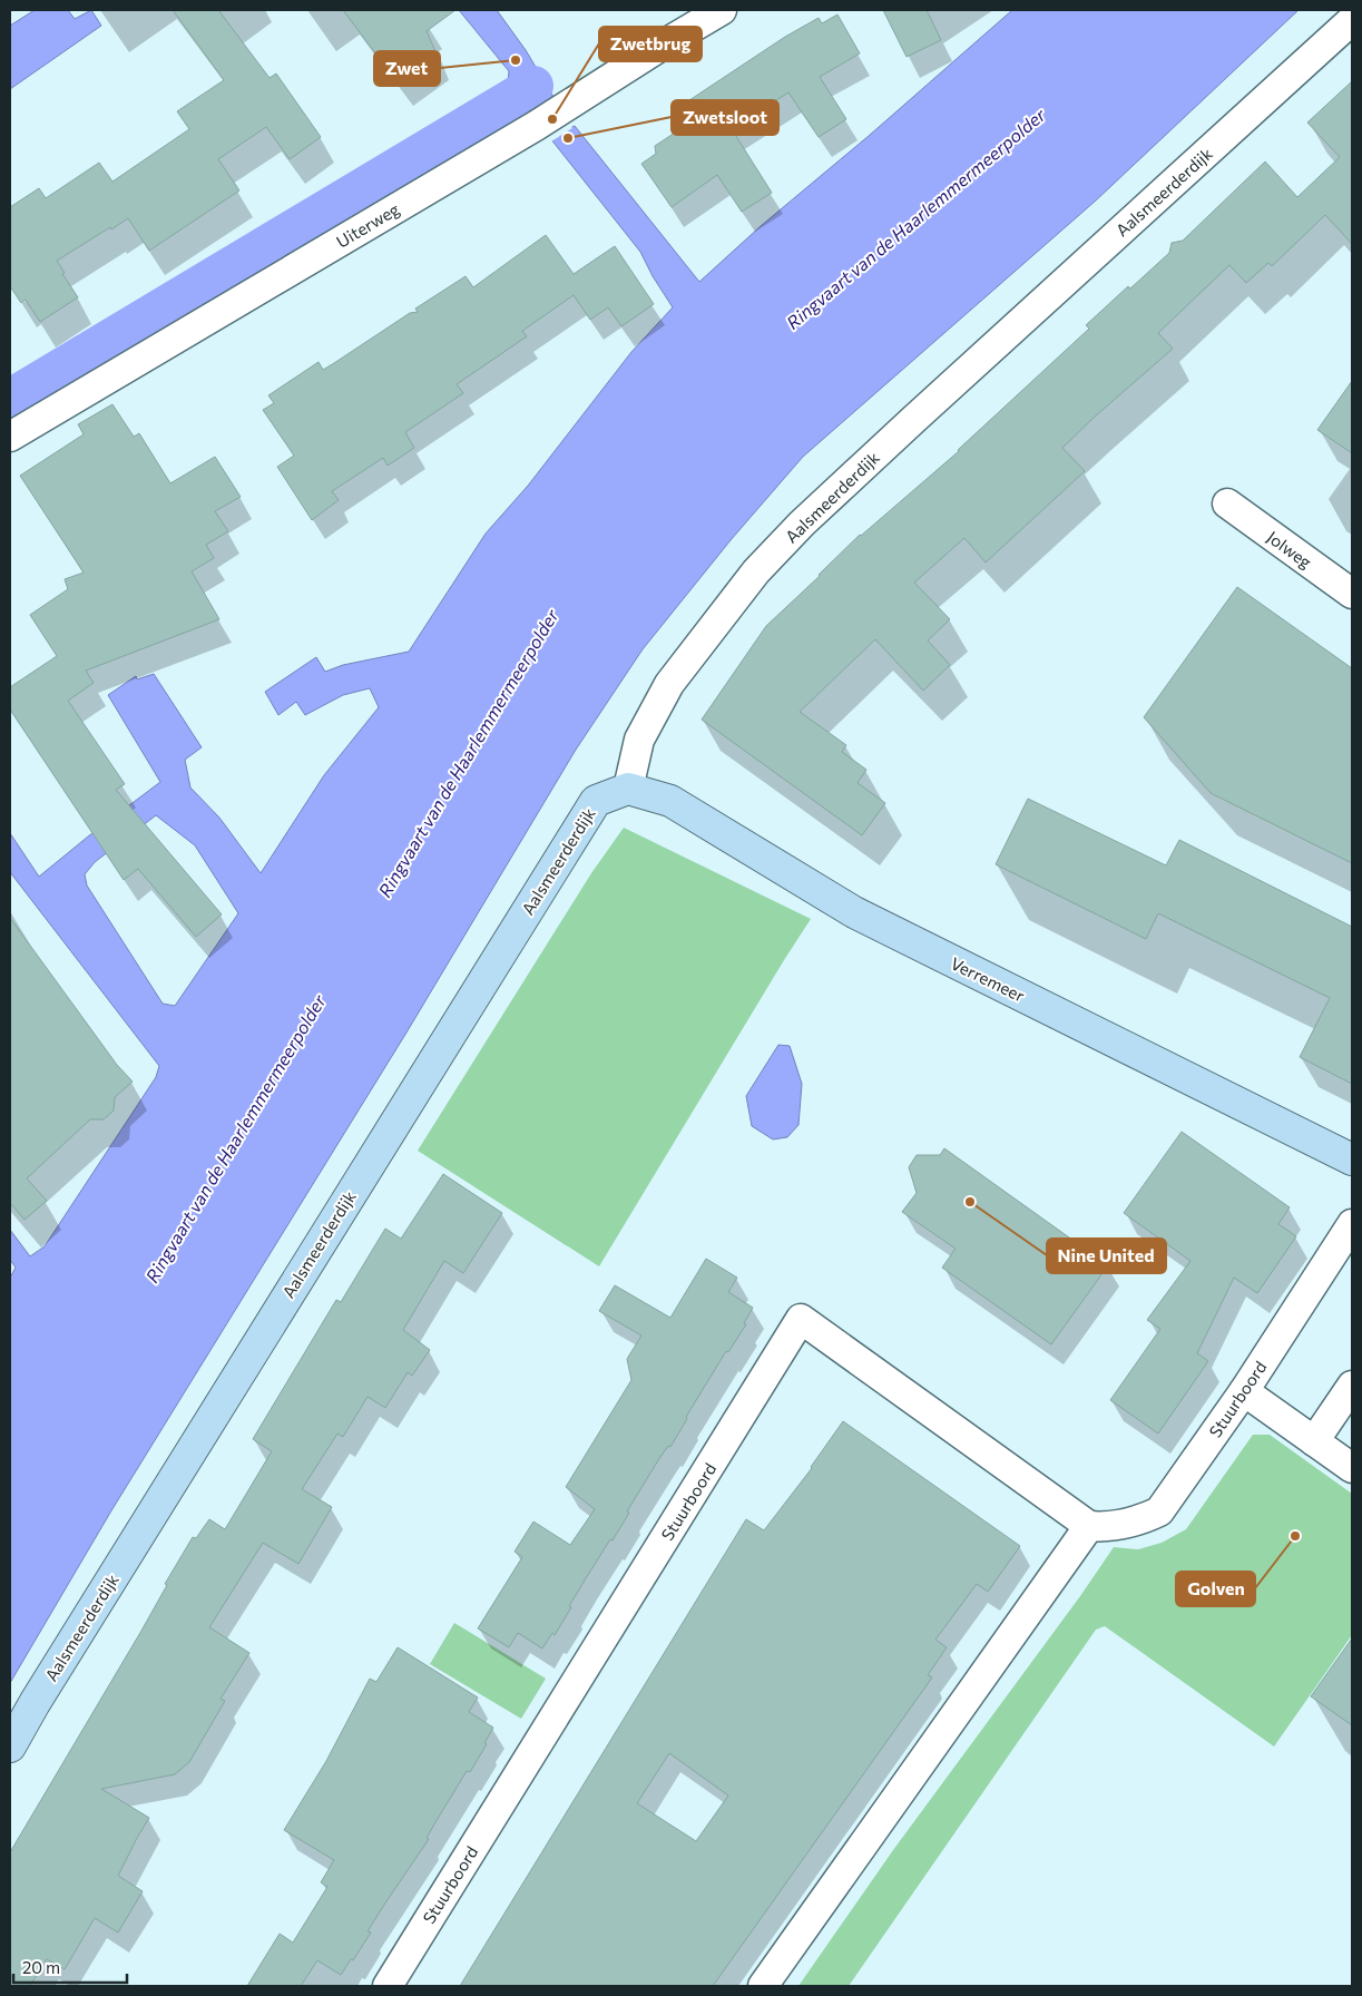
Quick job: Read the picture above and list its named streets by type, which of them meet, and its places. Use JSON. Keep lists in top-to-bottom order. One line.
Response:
{"streets":{"street":["Aalsmeerderdijk","Uiterweg","Jolweg","Verremeer","Stuurboord"]},"crossings":[["Aalsmeerderdijk","Verremeer"]],"water":["Ringvaart van de Haarlemmermeerpolder"],"places":["Zwet","Zwetbrug","Zwetsloot","Nine United","Golven"],"scale_bar":"20 m"}
